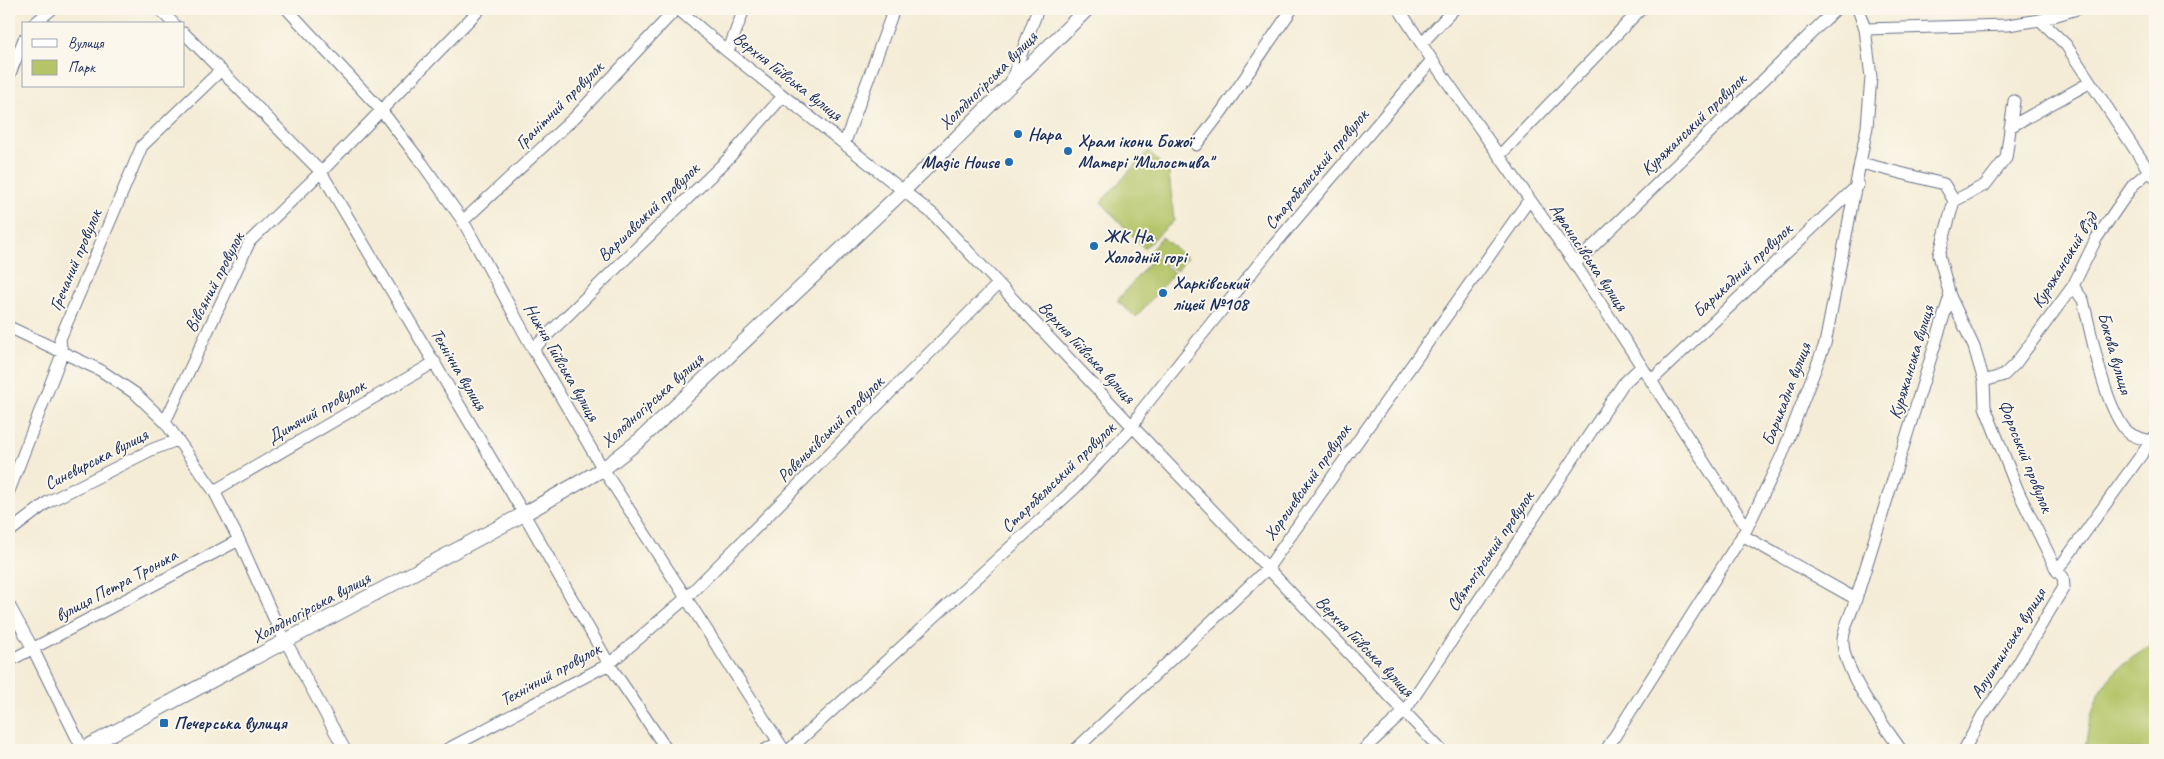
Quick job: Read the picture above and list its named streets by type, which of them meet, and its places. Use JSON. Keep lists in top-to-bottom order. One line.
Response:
{"streets":{"main road":["Холодногірська вулиця"],"street":["Верхня Гиївська вулиця","Гранітний провулок","Куряжанський провулок","Старобельський провулок","Варшавський провулок","Афанасівська вулиця","Гречаний провулок","Куряжанський в’їзд","Барикадний провулок","Вівсяний провулок","Бокова вулиця","Нижня Гиївська вулиця","Куряжанська вулиця","Технічна вулиця","Барикадна вулиця","Дитячий провулок","Ровеньківський провулок","Фороський провулок","Синевирська вулиця","Хорошевський провулок","Святогірський провулок","вулиця Петра Тронька","Алуштинська вулиця","Технічний провулок"]},"crossings":[["Верхня Гиївська вулиця","Холодногірська вулиця"],["Верхня Гиївська вулиця","Гранітний провулок"],["Верхня Гиївська вулиця","Старобельський провулок"],["Верхня Гиївська вулиця","Варшавський провулок"],["Верхня Гиївська вулиця","Ровеньківський провулок"],["Верхня Гиївська вулиця","Хорошевський провулок"],["Верхня Гиївська вулиця","Святогірський провулок"],["Холодногірська вулиця","Нижня Гиївська вулиця"],["Холодногірська вулиця","Технічна вулиця"],["Гранітний провулок","Нижня Гиївська вулиця"],["Куряжанський провулок","Афанасівська вулиця"],["Старобельський провулок","Афанасівська вулиця"],["Варшавський провулок","Нижня Гиївська вулиця"],["Афанасівська вулиця","Барикадний провулок"],["Афанасівська вулиця","Куряжанська вулиця"],["Афанасівська вулиця","Барикадна вулиця"],["Афанасівська вулиця","Хорошевський провулок"],["Афанасівська вулиця","Святогірський провулок"],["Гречаний провулок","Технічна вулиця"],["Куряжанський в’їзд","Бокова вулиця"],["Куряжанський в’їзд","Фороський провулок"],["Барикадний провулок","Барикадна вулиця"],["Вівсяний провулок","Нижня Гиївська вулиця"],["Вівсяний провулок","Технічна вулиця"],["Бокова вулиця","Алуштинська вулиця"],["Нижня Гиївська вулиця","Ровеньківський провулок"],["Нижня Гиївська вулиця","Технічний провулок"],["Куряжанська вулиця","Фороський провулок"],["Технічна вулиця","Дитячий провулок"],["Технічна вулиця","Технічний провулок"],["Ровеньківський провулок","Технічний провулок"],["Фороський провулок","Алуштинська вулиця"]],"places":{"other":["Нара","Храм ікони Божої Матері \"Милостива\"","Magic House","ЖК На Холодній горі","Харківський ліцей №108"],"transit":["Печерська вулиця"]},"legend":["Вулиця","Парк"]}
